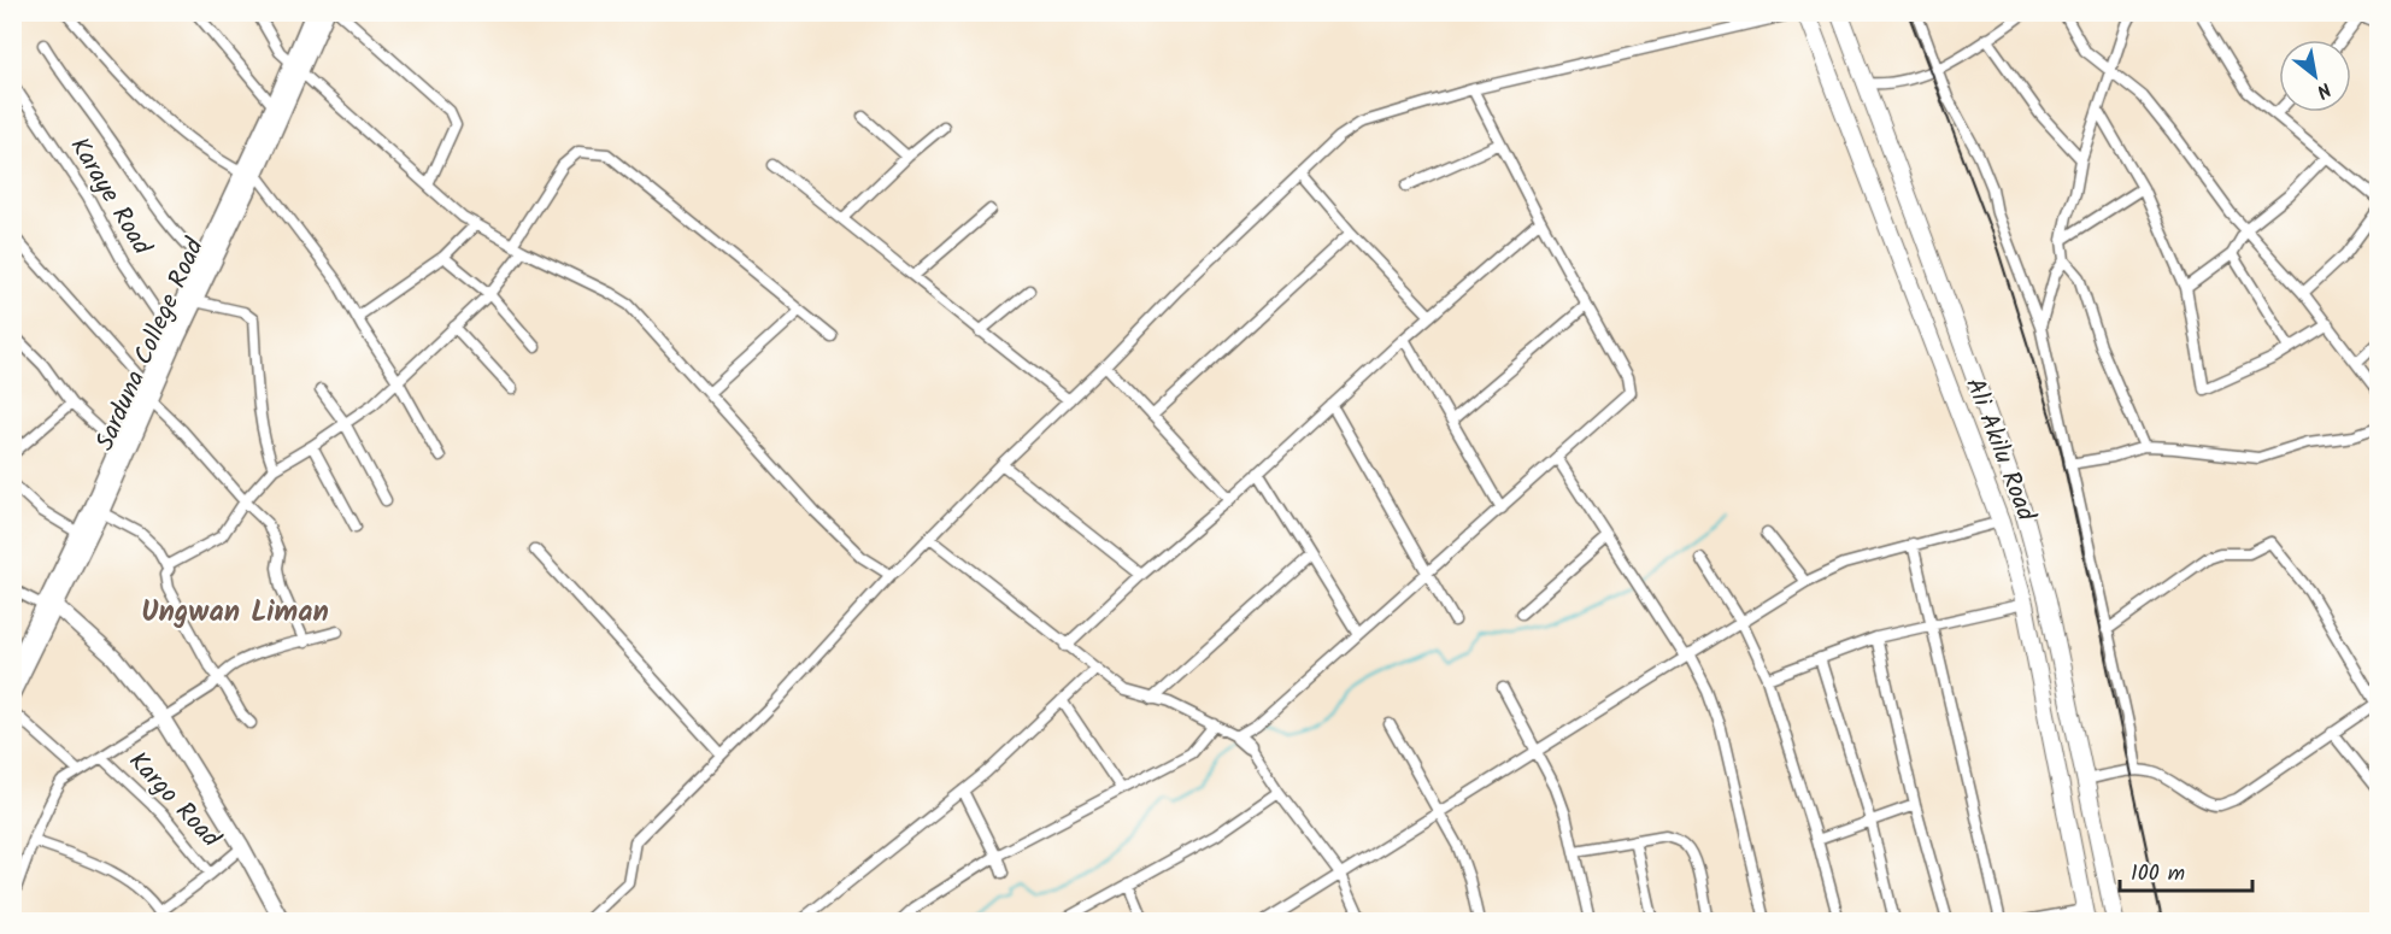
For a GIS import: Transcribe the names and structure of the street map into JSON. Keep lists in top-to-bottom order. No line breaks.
{"streets":{"main road":["Ali Akilu Road"],"street":["Karaye Road","Sarduna College Road","Kargo Road"]},"crossings":[["Karaye Road","Sarduna College Road"]],"districts":["Ungwan Liman"],"scale_bar":"100 m","north":"bottom right"}
